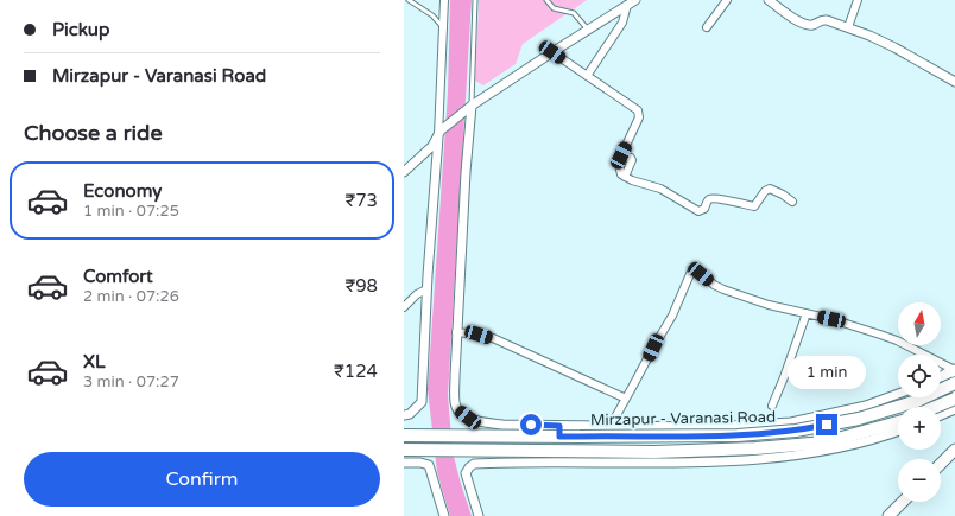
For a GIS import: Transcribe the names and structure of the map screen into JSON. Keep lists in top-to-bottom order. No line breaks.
{"streets":{"highway":["Mirzapur - Varanasi Road"]},"north":"top","page":{"banner":["Pickup","Mirzapur - Varanasi Road"],"heading":"Choose a ride","list":[{"name":"Economy","note":"1 min · 07:25","value":"₹73"},{"name":"Comfort","note":"2 min · 07:26","value":"₹98"},{"name":"XL","note":"3 min · 07:27","value":"₹124"}],"map_buttons":["+","−"],"bubble":"1 min","buttons":"Confirm"}}
